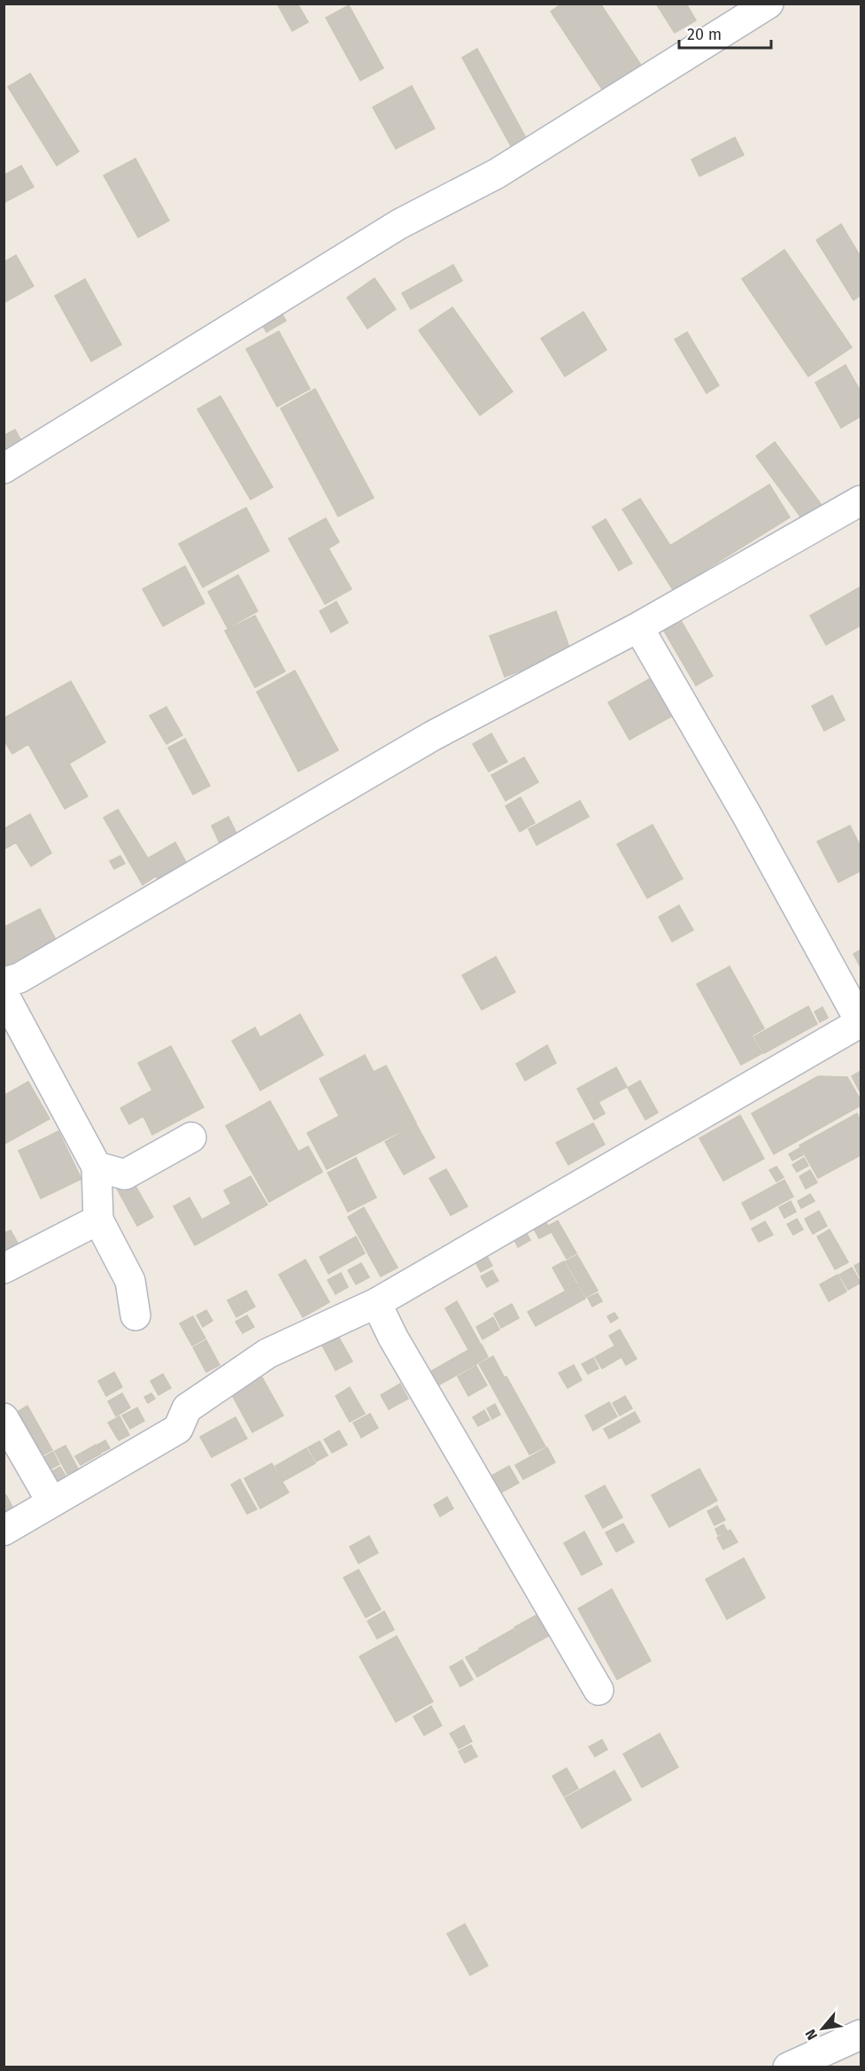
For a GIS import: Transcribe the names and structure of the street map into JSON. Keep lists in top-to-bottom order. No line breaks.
{"scale_bar":"20 m","north":"bottom left"}
